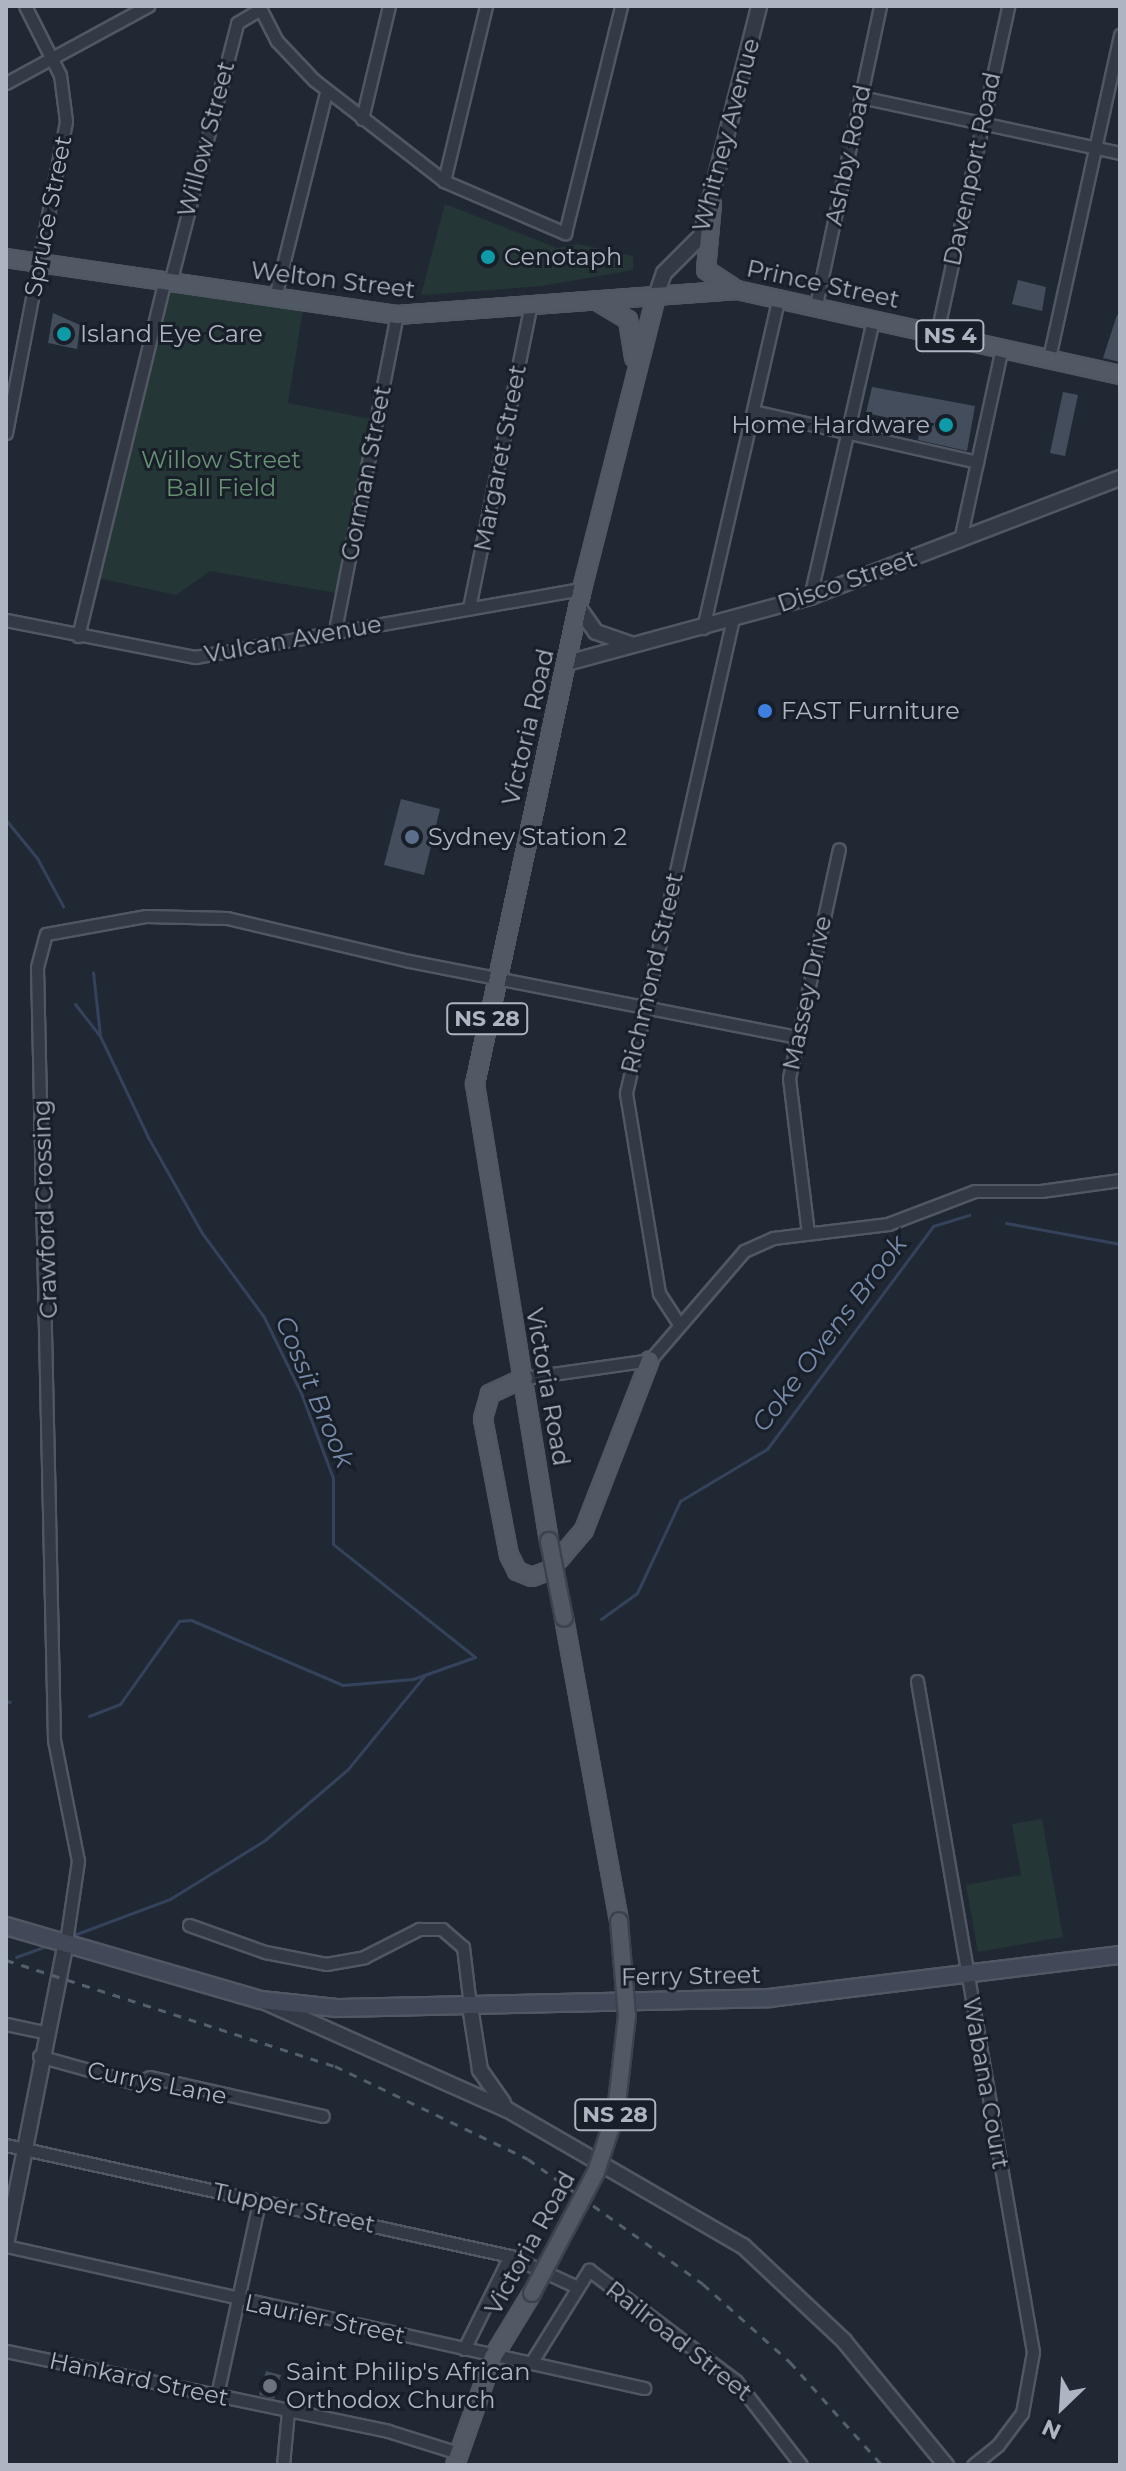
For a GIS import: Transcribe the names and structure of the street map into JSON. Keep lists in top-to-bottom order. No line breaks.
{"streets":{"main road":["Welton Street","Prince Street","NS 4","Victoria Road","NS 28","Ferry Street"],"street":["Whitney Avenue","Willow Street","Ashby Road","Davenport Road","Spruce Street","Margaret Street","Gorman Street","Disco Street","Vulcan Avenue","Richmond Street","Massey Drive","Crawford Crossing","Currys Lane","Wabana Court","Tupper Street","Laurier Street","Railroad Street","Hankard Street"]},"crossings":[["Whitney Avenue","Welton Street"],["Whitney Avenue","Prince Street"],["Whitney Avenue","Victoria Road"],["Willow Street","Welton Street"],["Willow Street","Vulcan Avenue"],["Ashby Road","Prince Street"],["Davenport Road","Prince Street"],["Spruce Street","Welton Street"],["Welton Street","Prince Street"],["Welton Street","Margaret Street"],["Welton Street","Gorman Street"],["Welton Street","Victoria Road"],["Prince Street","Victoria Road"],["Margaret Street","Vulcan Avenue"],["Gorman Street","Vulcan Avenue"],["Disco Street","Victoria Road"],["Disco Street","Richmond Street"],["Vulcan Avenue","Victoria Road"],["Victoria Road","Crawford Crossing"],["Victoria Road","Laurier Street"],["Victoria Road","Hankard Street"],["Crawford Crossing","Ferry Street"],["Ferry Street","Wabana Court"],["Tupper Street","Railroad Street"],["Laurier Street","Railroad Street"]],"water":["Coke Ovens Brook","Cossit Brook"],"parks":["Willow Street Ball Field"],"places":["Cenotaph","Island Eye Care","Home Hardware","FAST Furniture","Sydney Station 2","Saint Philip's African Orthodox Church"],"north":"bottom left"}
